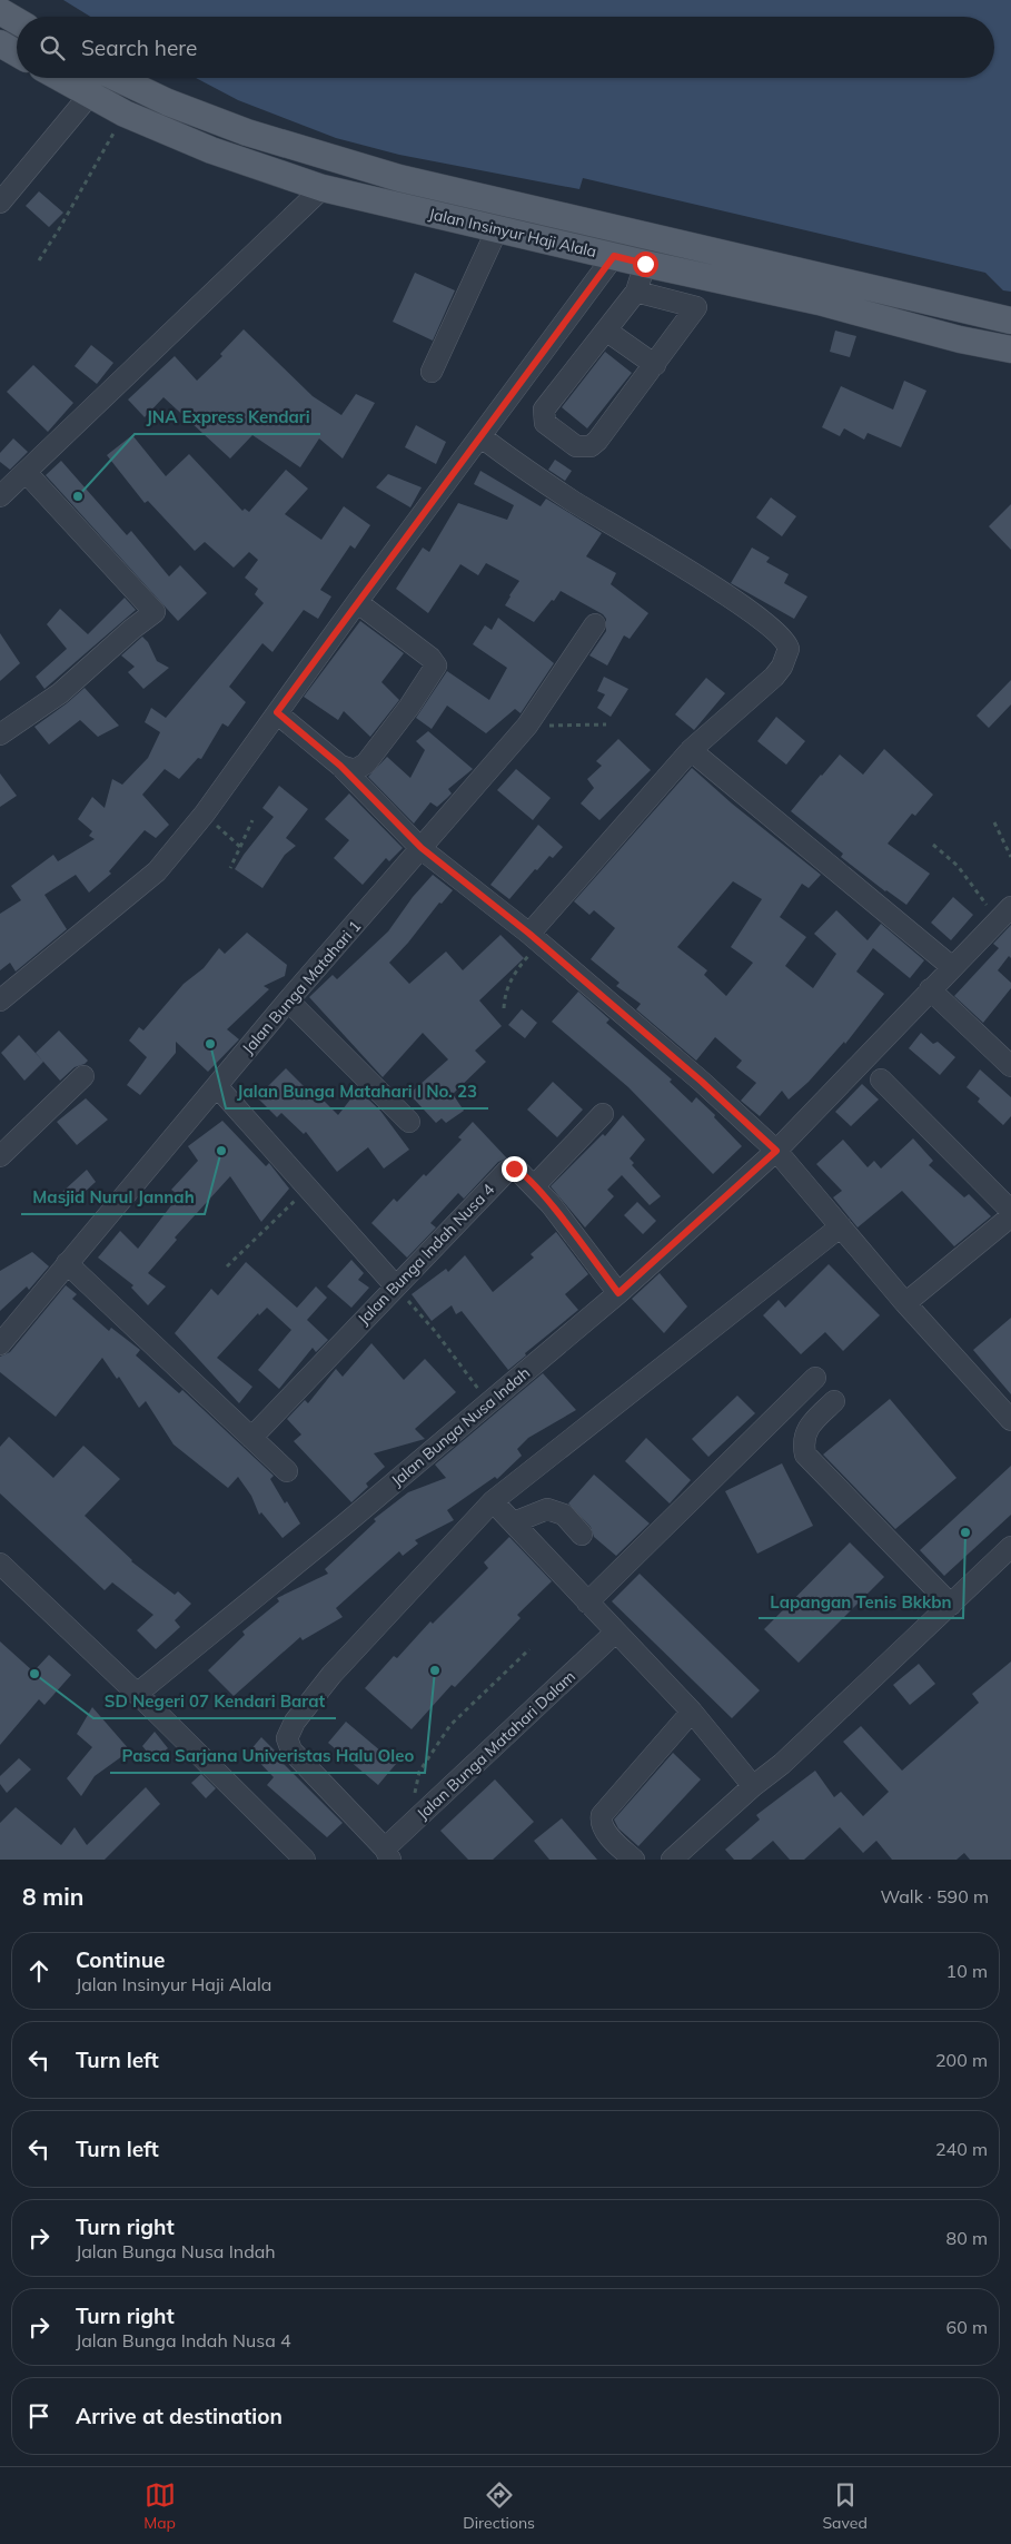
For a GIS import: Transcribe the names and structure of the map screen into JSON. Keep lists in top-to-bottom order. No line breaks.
{"streets":{"main road":["Jalan Insinyur Haji Alala"],"street":["Jalan Bunga Matahari 1","Jalan Bunga Indah Nusa 4","Jalan Bunga Nusa Indah","Jalan Bunga Matahari Dalam"]},"crossings":[["Jalan Bunga Indah Nusa 4","Jalan Bunga Nusa Indah"]],"places":["JNA Express Kendari","Jalan Bunga Matahari I No. 23","Masjid Nurul Jannah","Lapangan Tenis Bkkbn","Pasca Sarjana Univeristas Halu Oleo","SD Negeri 07 Kendari Barat"],"page":{"search":"Search here","heading":["8 min","Walk · 590 m"],"list":[["Continue","Jalan Insinyur Haji Alala","10 m"],["Turn left","200 m"],["Turn left","240 m"],["Turn right","Jalan Bunga Nusa Indah","80 m"],["Turn right","Jalan Bunga Indah Nusa 4","60 m"],"Arrive at destination"],"nav":["Map","Directions","Saved"]}}
